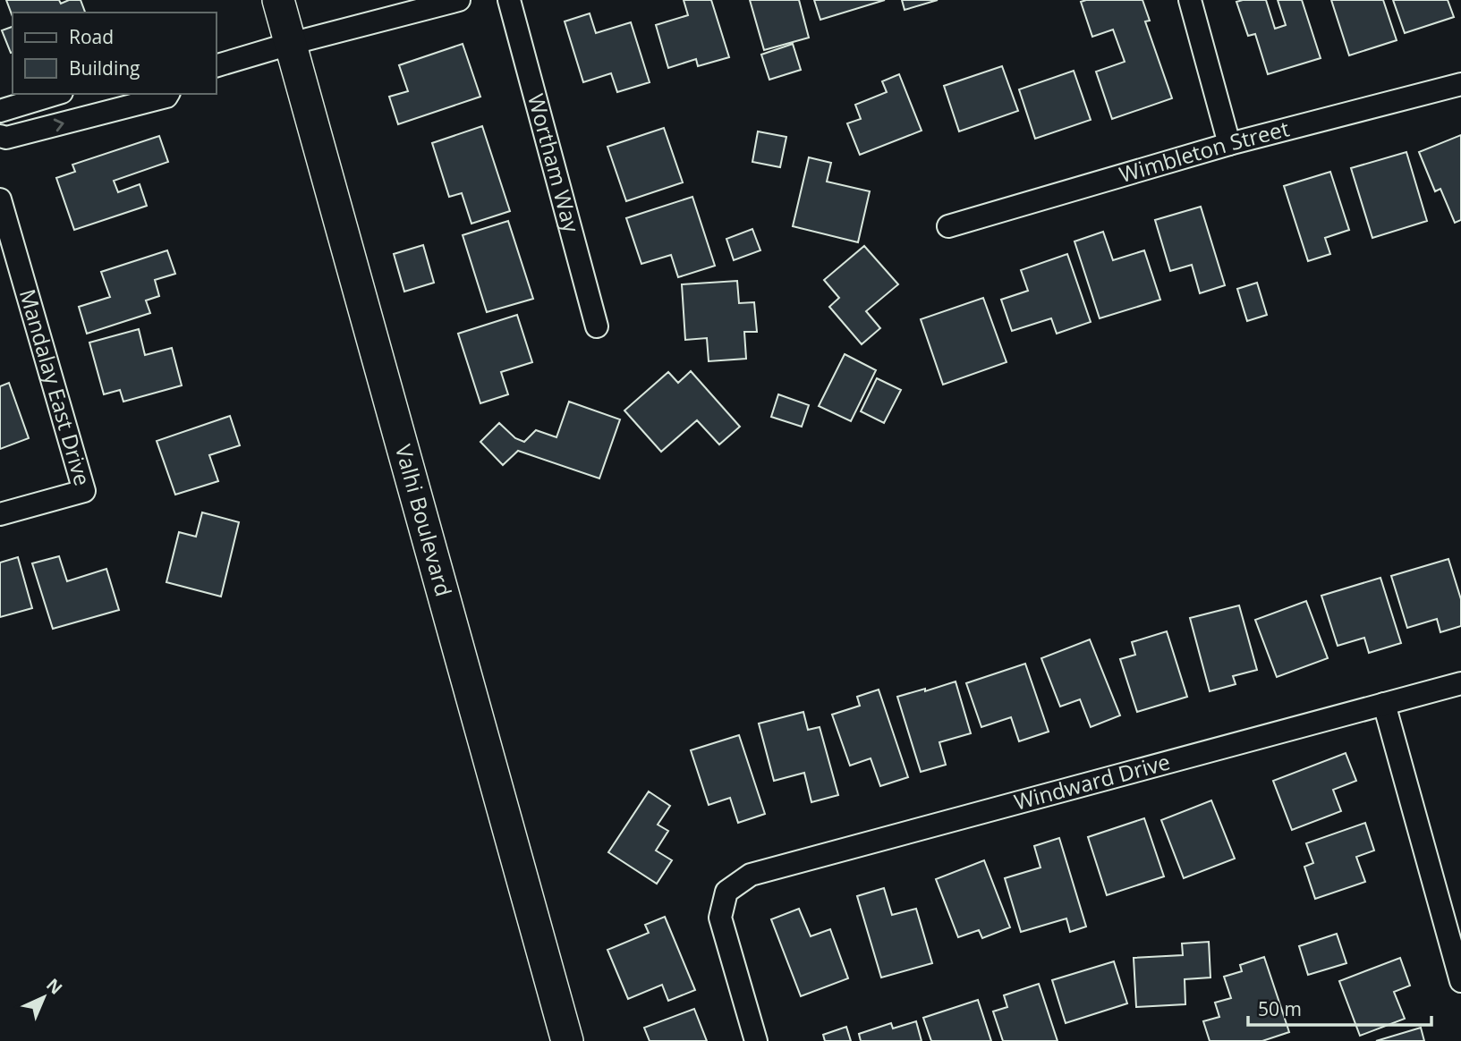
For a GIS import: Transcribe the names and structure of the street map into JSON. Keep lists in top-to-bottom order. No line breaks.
{"streets":{"street":["Wimbleton Street","Wortham Way","Mandalay East Drive","Valhi Boulevard","Windward Drive"]},"legend":["Road","Building"],"scale_bar":"50 m","north":"top right"}
